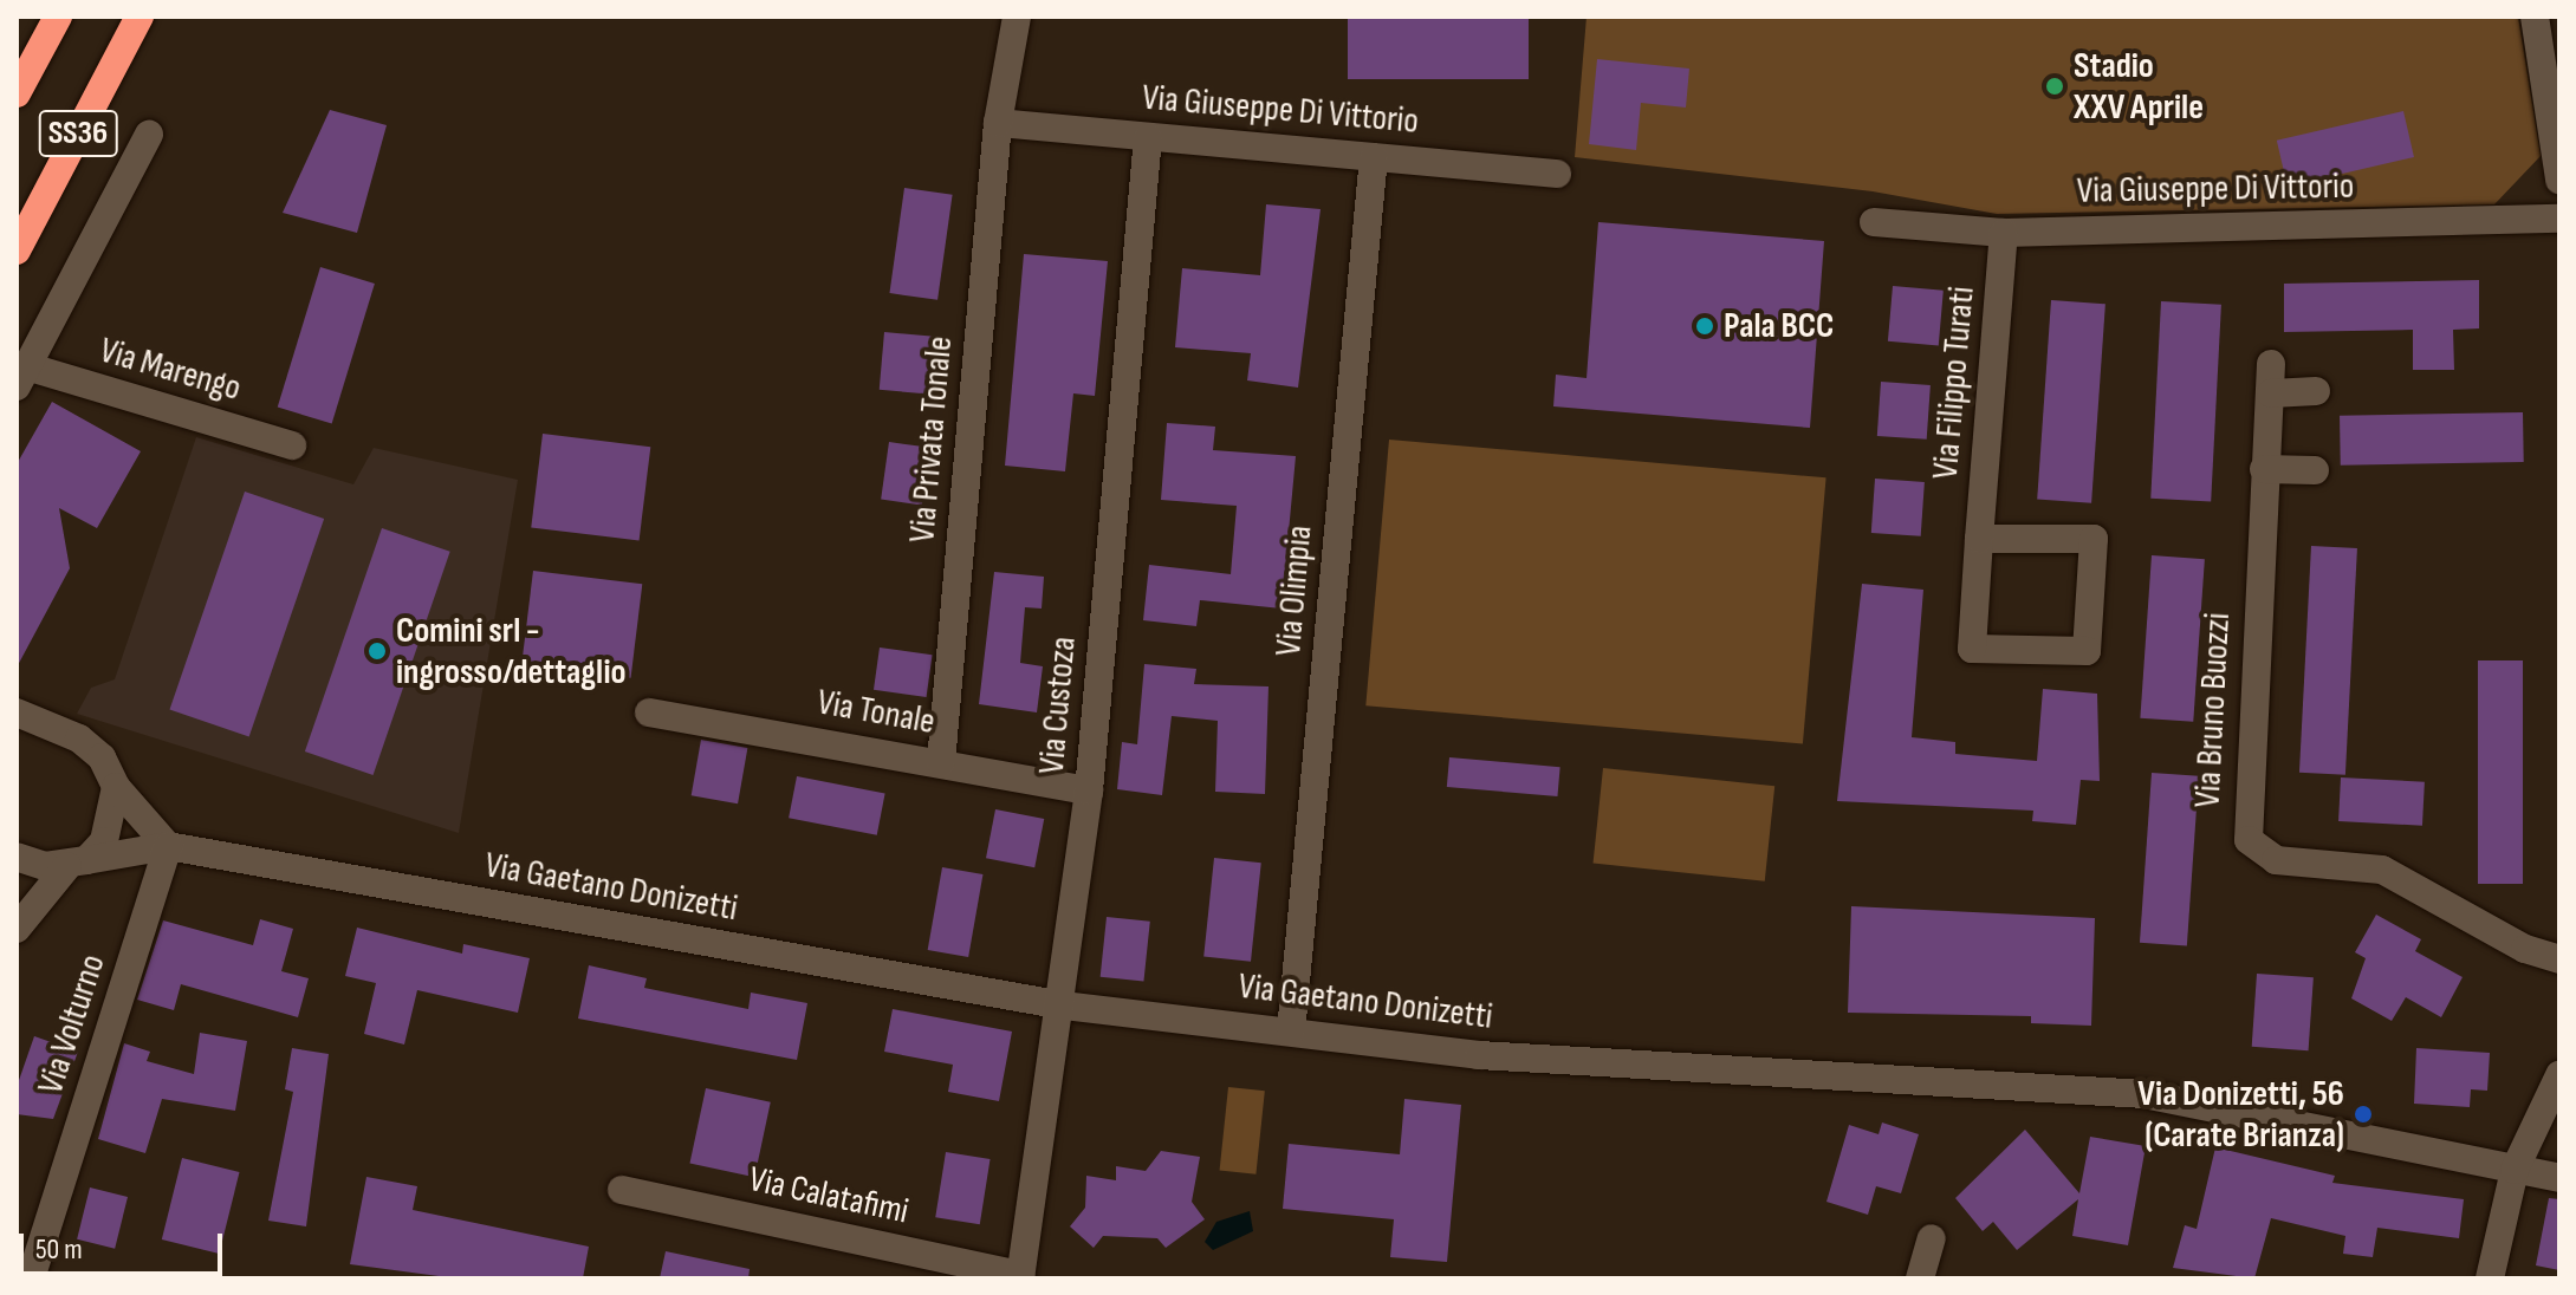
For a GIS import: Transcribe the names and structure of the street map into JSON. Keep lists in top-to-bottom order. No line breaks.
{"streets":{"highway":["SS36"],"street":["Via Giuseppe Di Vittorio","Via Marengo","Via Filippo Turati","Via Privata Tonale","Via Olimpia","Via Custoza","Via Bruno Buozzi","Via Tonale","Via Gaetano Donizetti","Via Volturno","Via Calatafimi"]},"crossings":[["Via Giuseppe Di Vittorio","Via Filippo Turati"],["Via Giuseppe Di Vittorio","Via Privata Tonale"],["Via Giuseppe Di Vittorio","Via Olimpia"],["Via Giuseppe Di Vittorio","Via Custoza"],["Via Privata Tonale","Via Tonale"],["Via Olimpia","Via Gaetano Donizetti"],["Via Custoza","Via Tonale"],["Via Custoza","Via Gaetano Donizetti"],["Via Custoza","Via Calatafimi"],["Via Gaetano Donizetti","Via Volturno"]],"places":["Stadio XXV Aprile","Pala BCC","Comini srl - ingrosso/dettaglio","Via Donizetti, 56 (Carate Brianza)"],"scale_bar":"50 m"}
